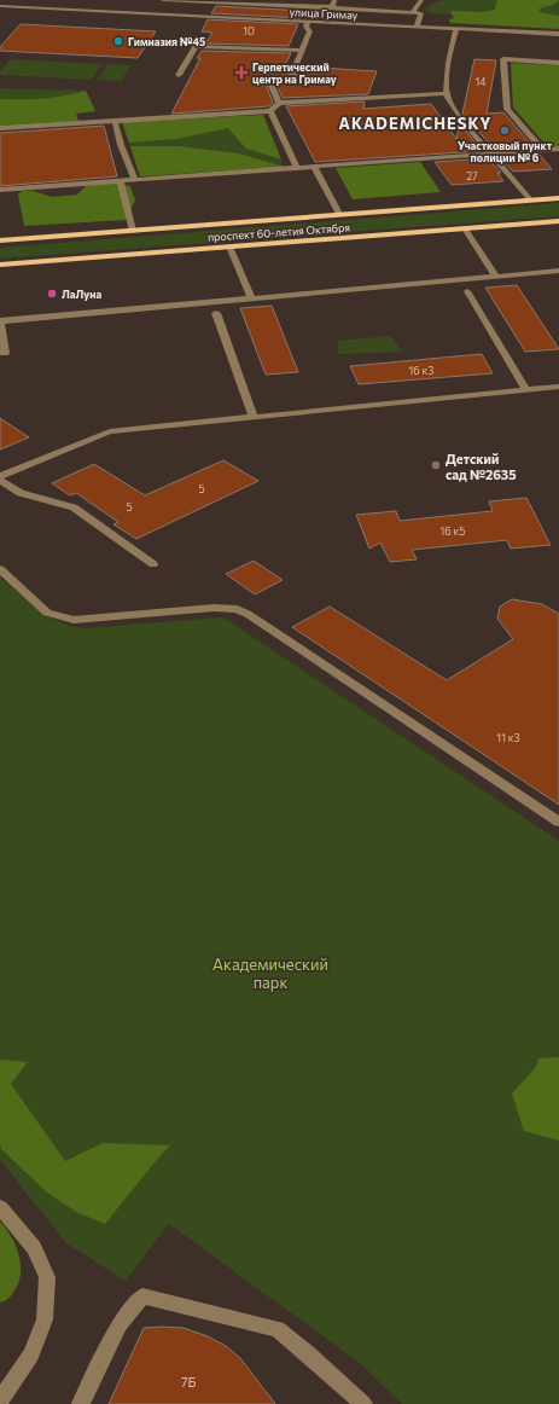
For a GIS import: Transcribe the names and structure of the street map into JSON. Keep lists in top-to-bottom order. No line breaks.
{"streets":{"main road":["проспект 60-летия Октября"],"street":["улица Гримау"]},"districts":["AKADEMICHESKY"],"parks":["Академический парк"],"places":{"other":["Гимназия №45","Участковый пункт полиции № 6","ЛаЛуна","Детский сад №2635"],"health":["Герпетический центр на Гримау"]},"house_numbers":["10","14","27","16 к3","5","5","16 к5","11 к3","7Б"]}
